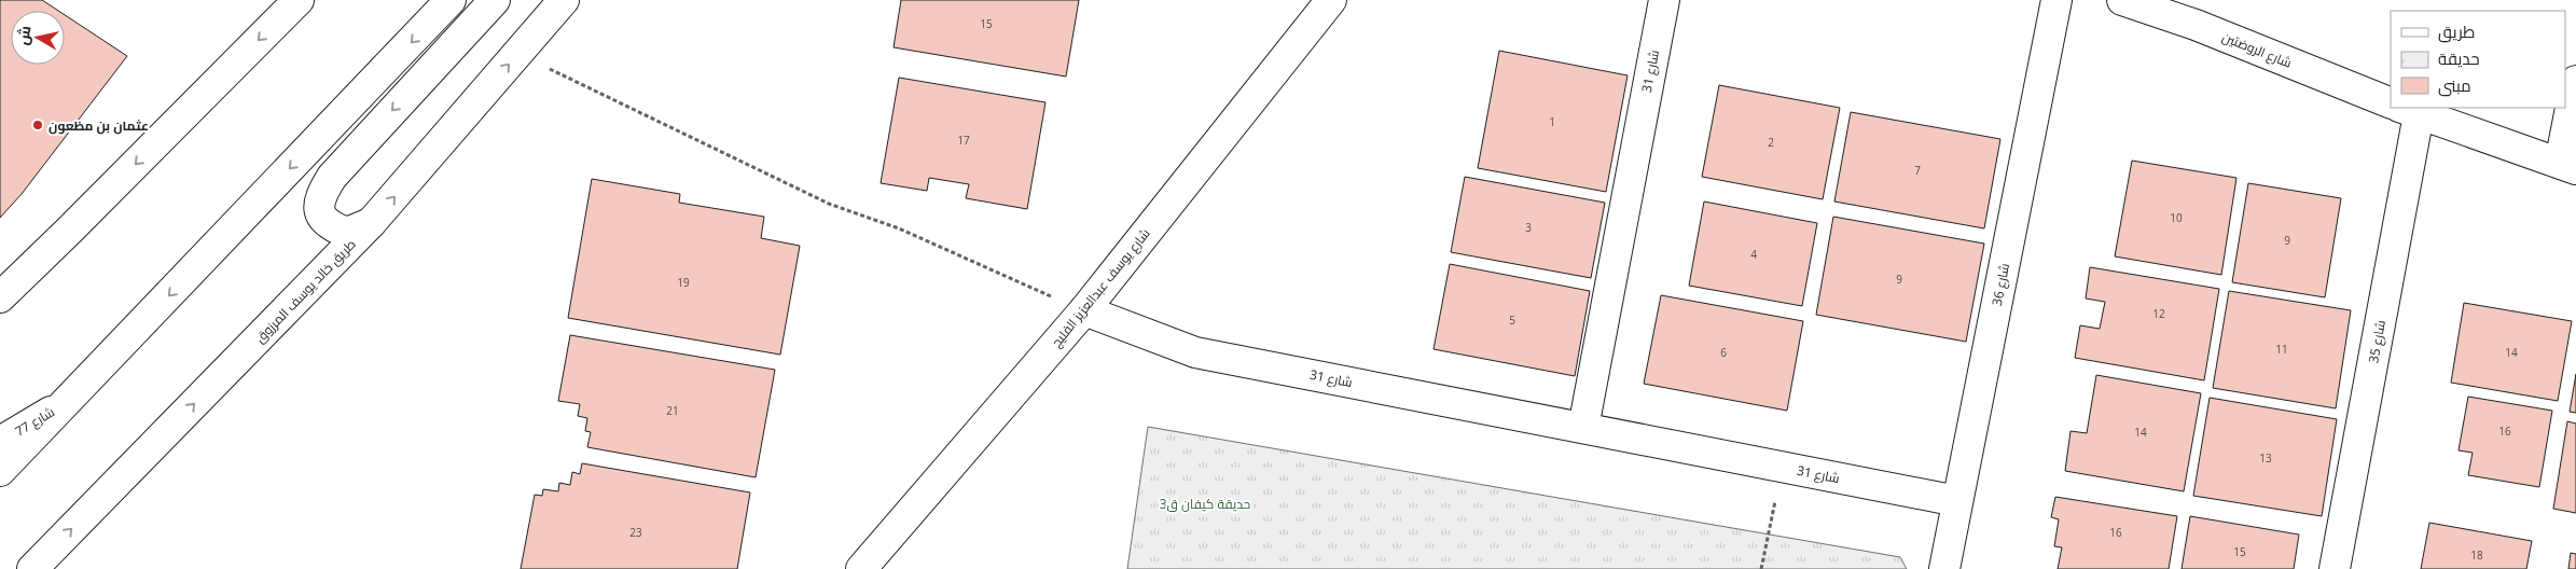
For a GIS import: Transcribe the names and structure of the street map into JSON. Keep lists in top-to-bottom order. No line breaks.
{"streets":{"main road":["شارع الروضتين","شارع 31","شارع 36","شارع يوسف عبدالعزيز الفليج","طريق خالد يوسف المرزوق","شارع 35","شارع 77"]},"crossings":[["شارع 31","شارع 36"],["شارع 31","شارع يوسف عبدالعزيز الفليج"]],"parks":["حديقة كيفان ق3"],"places":["عثمان بن مظعون"],"house_numbers":["15","1","17","2","7","10","3","9","4","9","19","12","5","11","6","14","21","16","14","13","23","16","15","18"],"legend":["طريق","حديقة","مبنى"],"north":"left"}
